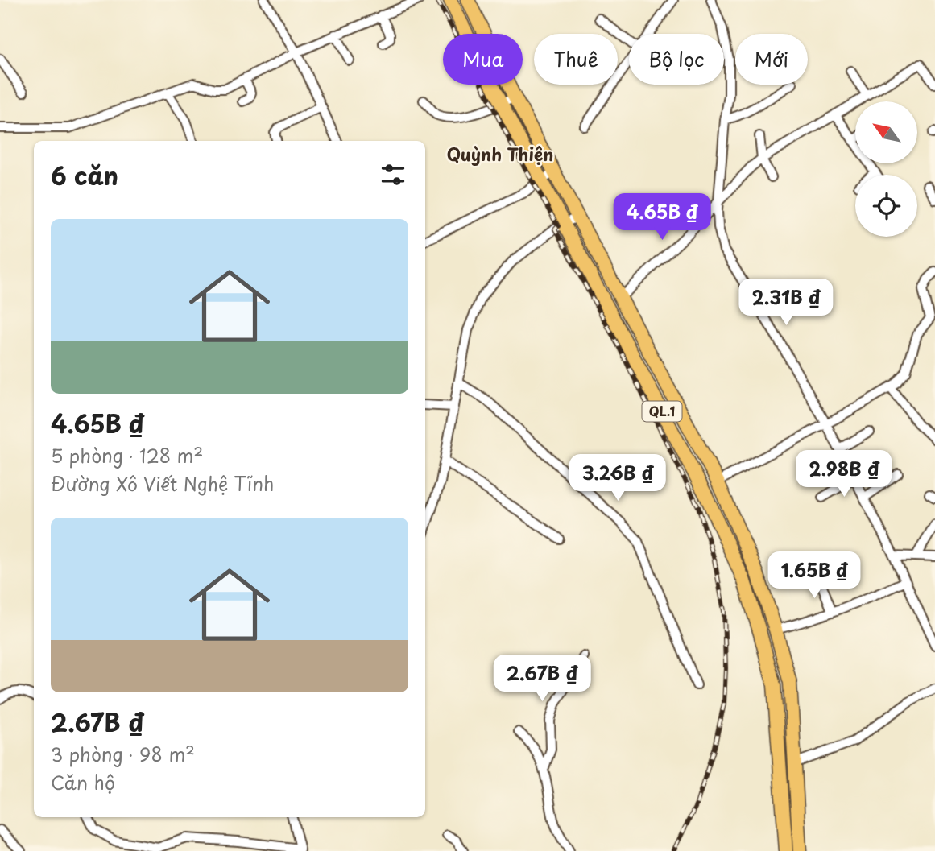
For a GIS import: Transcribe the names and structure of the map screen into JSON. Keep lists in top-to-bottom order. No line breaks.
{"streets":{"highway":["QL.1"]},"districts":["Quỳnh Thiện"],"north":"top left","page":{"chip":["Mua","Thuê","Bộ lọc","Mới"],"heading":"6 căn","price":["4.65B ₫","2.31B ₫","2.98B ₫","3.26B ₫","1.65B ₫","2.67B ₫"],"list":[{"name":"4.65B ₫","note":"5 phòng · 128 m² · Đường Xô Viết Nghệ Tĩnh"},{"name":"2.67B ₫","note":"3 phòng · 98 m² · Căn hộ"}]}}
